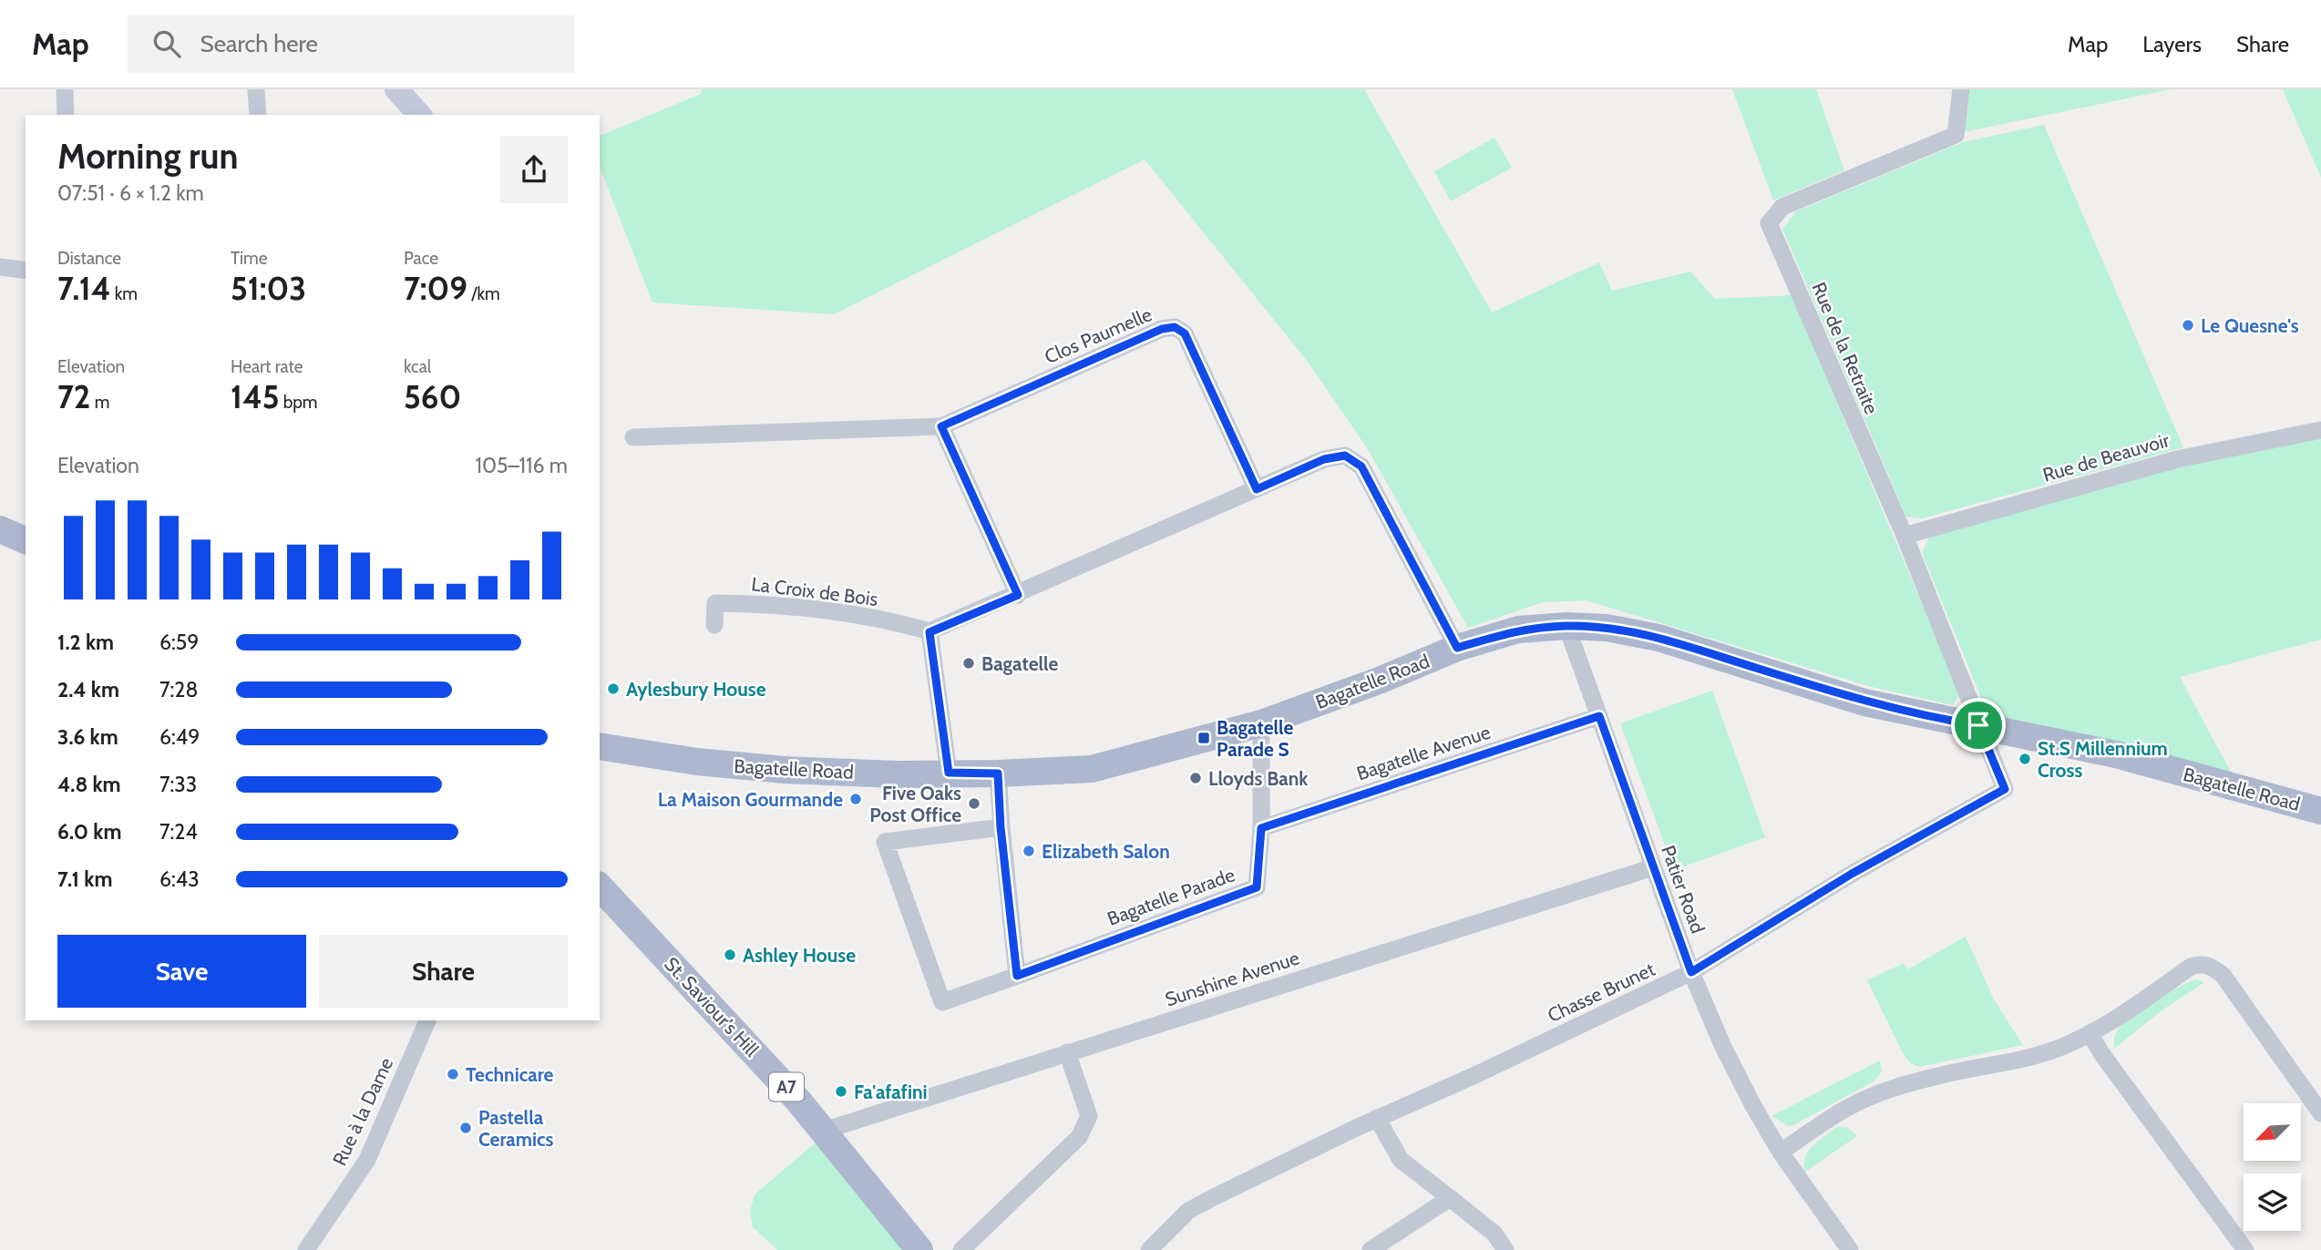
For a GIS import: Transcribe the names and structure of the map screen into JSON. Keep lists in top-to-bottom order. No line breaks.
{"streets":{"main road":["Bagatelle Road","St. Saviour's Hill","A7"],"street":["Clos Paumelle","Rue de la Retraite","Rue de Beauvoir","La Croix de Bois","Bagatelle Avenue","Patier Road","Bagatelle Parade","Sunshine Avenue","Chasse Brunet","Rue à la Dame"]},"crossings":[["Rue de la Retraite","Rue de Beauvoir"],["Rue de la Retraite","Bagatelle Road"],["Rue de la Retraite","Chasse Brunet"],["Bagatelle Road","Patier Road"],["Bagatelle Road","Bagatelle Parade"],["Bagatelle Road","Chasse Brunet"],["Bagatelle Avenue","Patier Road"],["Bagatelle Avenue","Bagatelle Parade"],["Patier Road","Sunshine Avenue"],["Patier Road","Chasse Brunet"],["Sunshine Avenue","St. Saviour's Hill"]],"places":{"other":["Le Quesne's","Bagatelle","Aylesbury House","St.S Millennium Cross","Lloyds Bank","La Maison Gourmande","Five Oaks Post Office","Elizabeth Salon","Ashley House","Technicare","Fa'afafini","Pastella Ceramics"],"transit":["Bagatelle Parade S"]},"north":"bottom left","page":{"header":"Map","search":"Search here","nav":["Map","Layers","Share"],"heading":["Morning run","07:51 · 6 × 1.2 km"],"stats":[["Distance","7.14 km"],["Time","51:03"],["Pace","7:09 /km"],["Elevation","72 m"],["Heart rate","145 bpm"],["kcal","560"]],"chart":["Elevation","105–116 m"],"list":[{"name":"1.2 km","note":"6:59"},{"name":"2.4 km","note":"7:28"},{"name":"3.6 km","note":"6:49"},{"name":"4.8 km","note":"7:33"},{"name":"6.0 km","note":"7:24"},{"name":"7.1 km","note":"6:43"}],"buttons":["Save","Share"]}}
